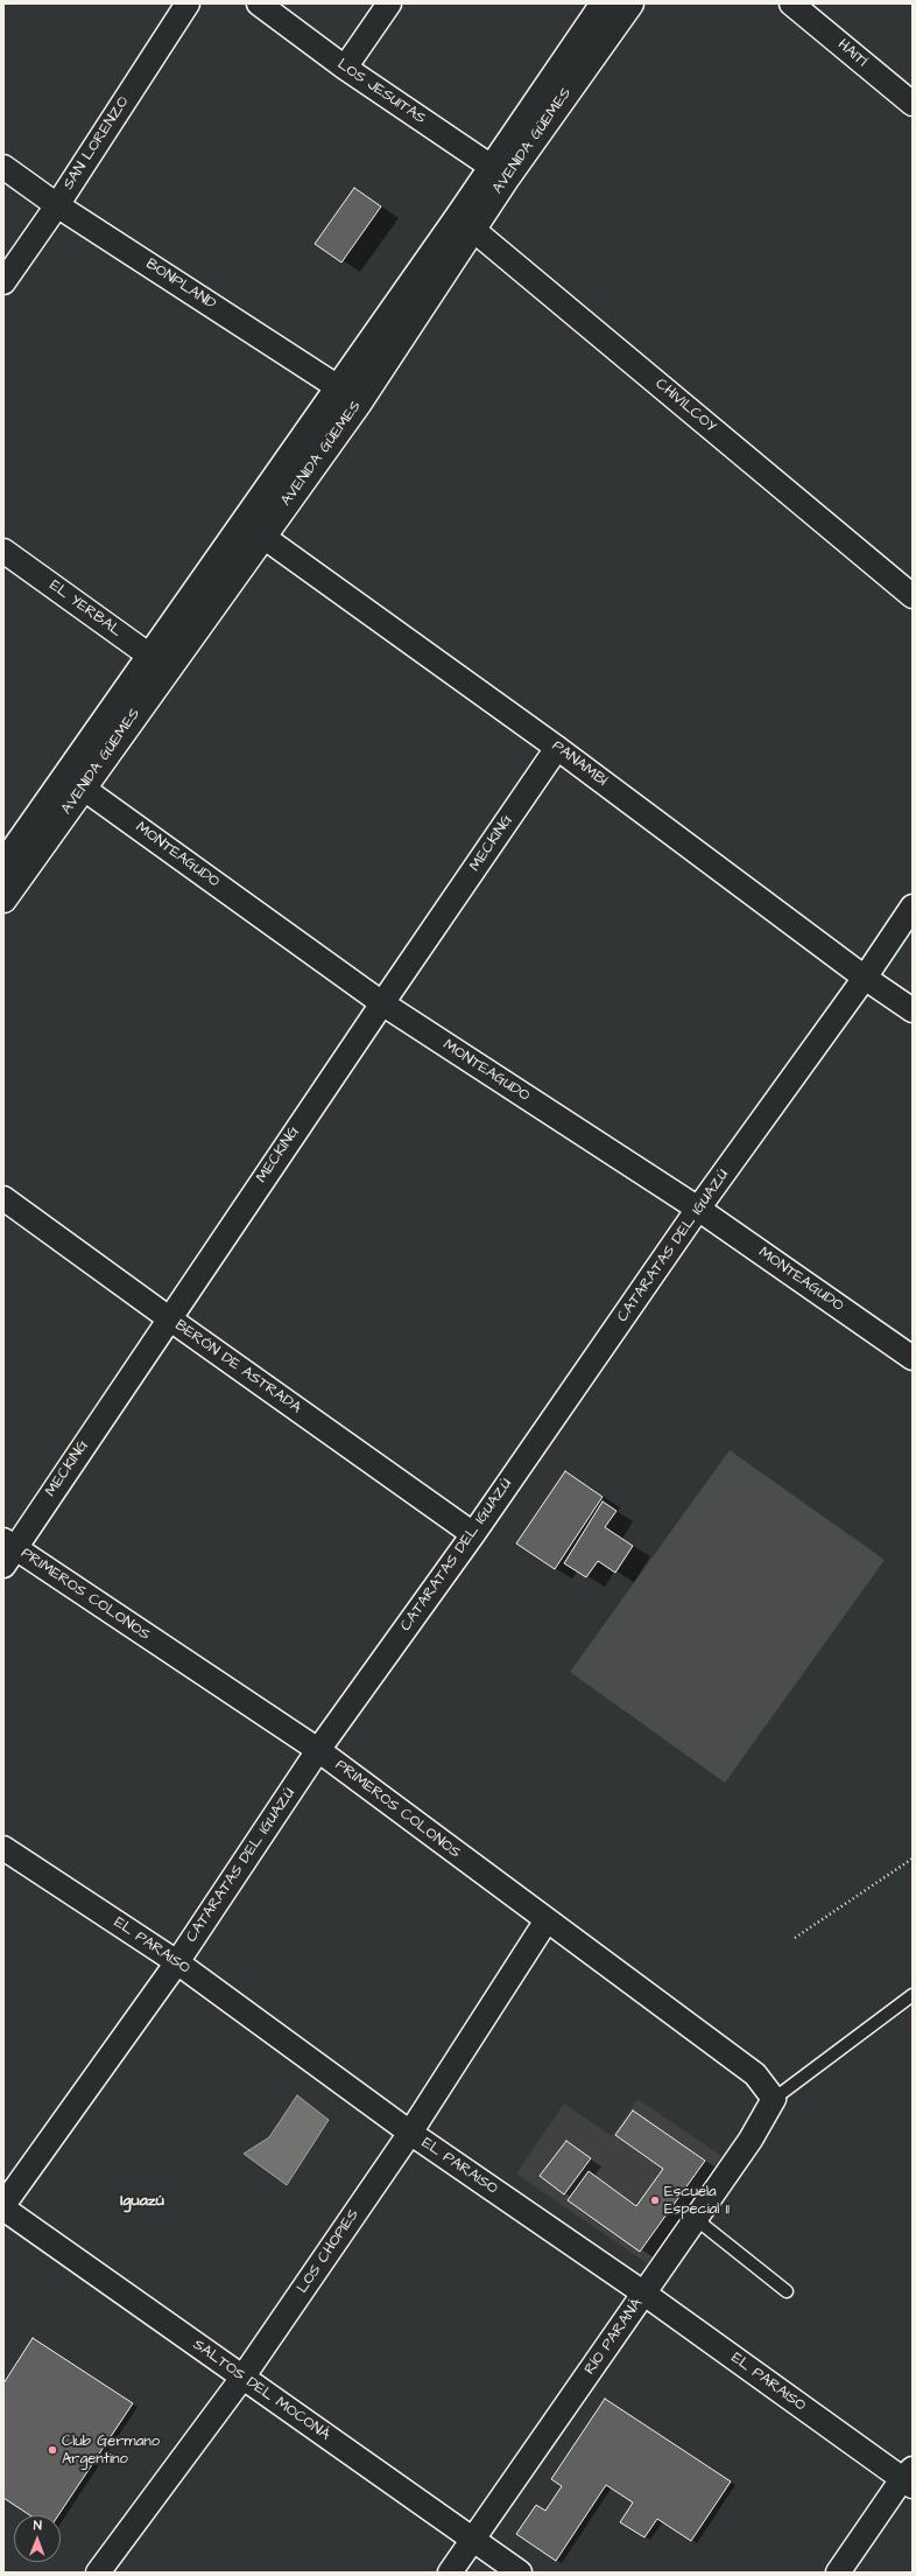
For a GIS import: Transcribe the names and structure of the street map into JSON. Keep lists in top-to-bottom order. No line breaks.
{"streets":{"main road":["AVENIDA GÜEMES"],"street":["HAITÍ","LOS JESUITAS","SAN LORENZO","BONPLAND","CHIVILCOY","EL YERBAL","PANAMBÍ","MECKING","MONTEAGUDO","CATARATAS DEL IGUAZÚ","BERÓN DE ASTRADA","PRIMEROS COLONOS","EL PARAISO","LOS CHOPIES","RÍO PARANÁ","SALTOS DEL MOCONÁ"]},"crossings":[["LOS JESUITAS","AVENIDA GÜEMES"],["AVENIDA GÜEMES","BONPLAND"],["AVENIDA GÜEMES","CHIVILCOY"],["AVENIDA GÜEMES","EL YERBAL"],["AVENIDA GÜEMES","PANAMBÍ"],["AVENIDA GÜEMES","MONTEAGUDO"],["SAN LORENZO","BONPLAND"],["PANAMBÍ","MECKING"],["PANAMBÍ","CATARATAS DEL IGUAZÚ"],["MECKING","MONTEAGUDO"],["MECKING","BERÓN DE ASTRADA"],["MECKING","PRIMEROS COLONOS"],["MONTEAGUDO","CATARATAS DEL IGUAZÚ"],["CATARATAS DEL IGUAZÚ","BERÓN DE ASTRADA"],["CATARATAS DEL IGUAZÚ","PRIMEROS COLONOS"],["CATARATAS DEL IGUAZÚ","EL PARAISO"],["PRIMEROS COLONOS","LOS CHOPIES"],["PRIMEROS COLONOS","RÍO PARANÁ"],["EL PARAISO","LOS CHOPIES"],["EL PARAISO","RÍO PARANÁ"],["LOS CHOPIES","SALTOS DEL MOCONÁ"],["RÍO PARANÁ","SALTOS DEL MOCONÁ"]],"districts":["Iguazú"],"places":["Escuela Especial 11","Club Germano Argentino"],"north":"top"}
